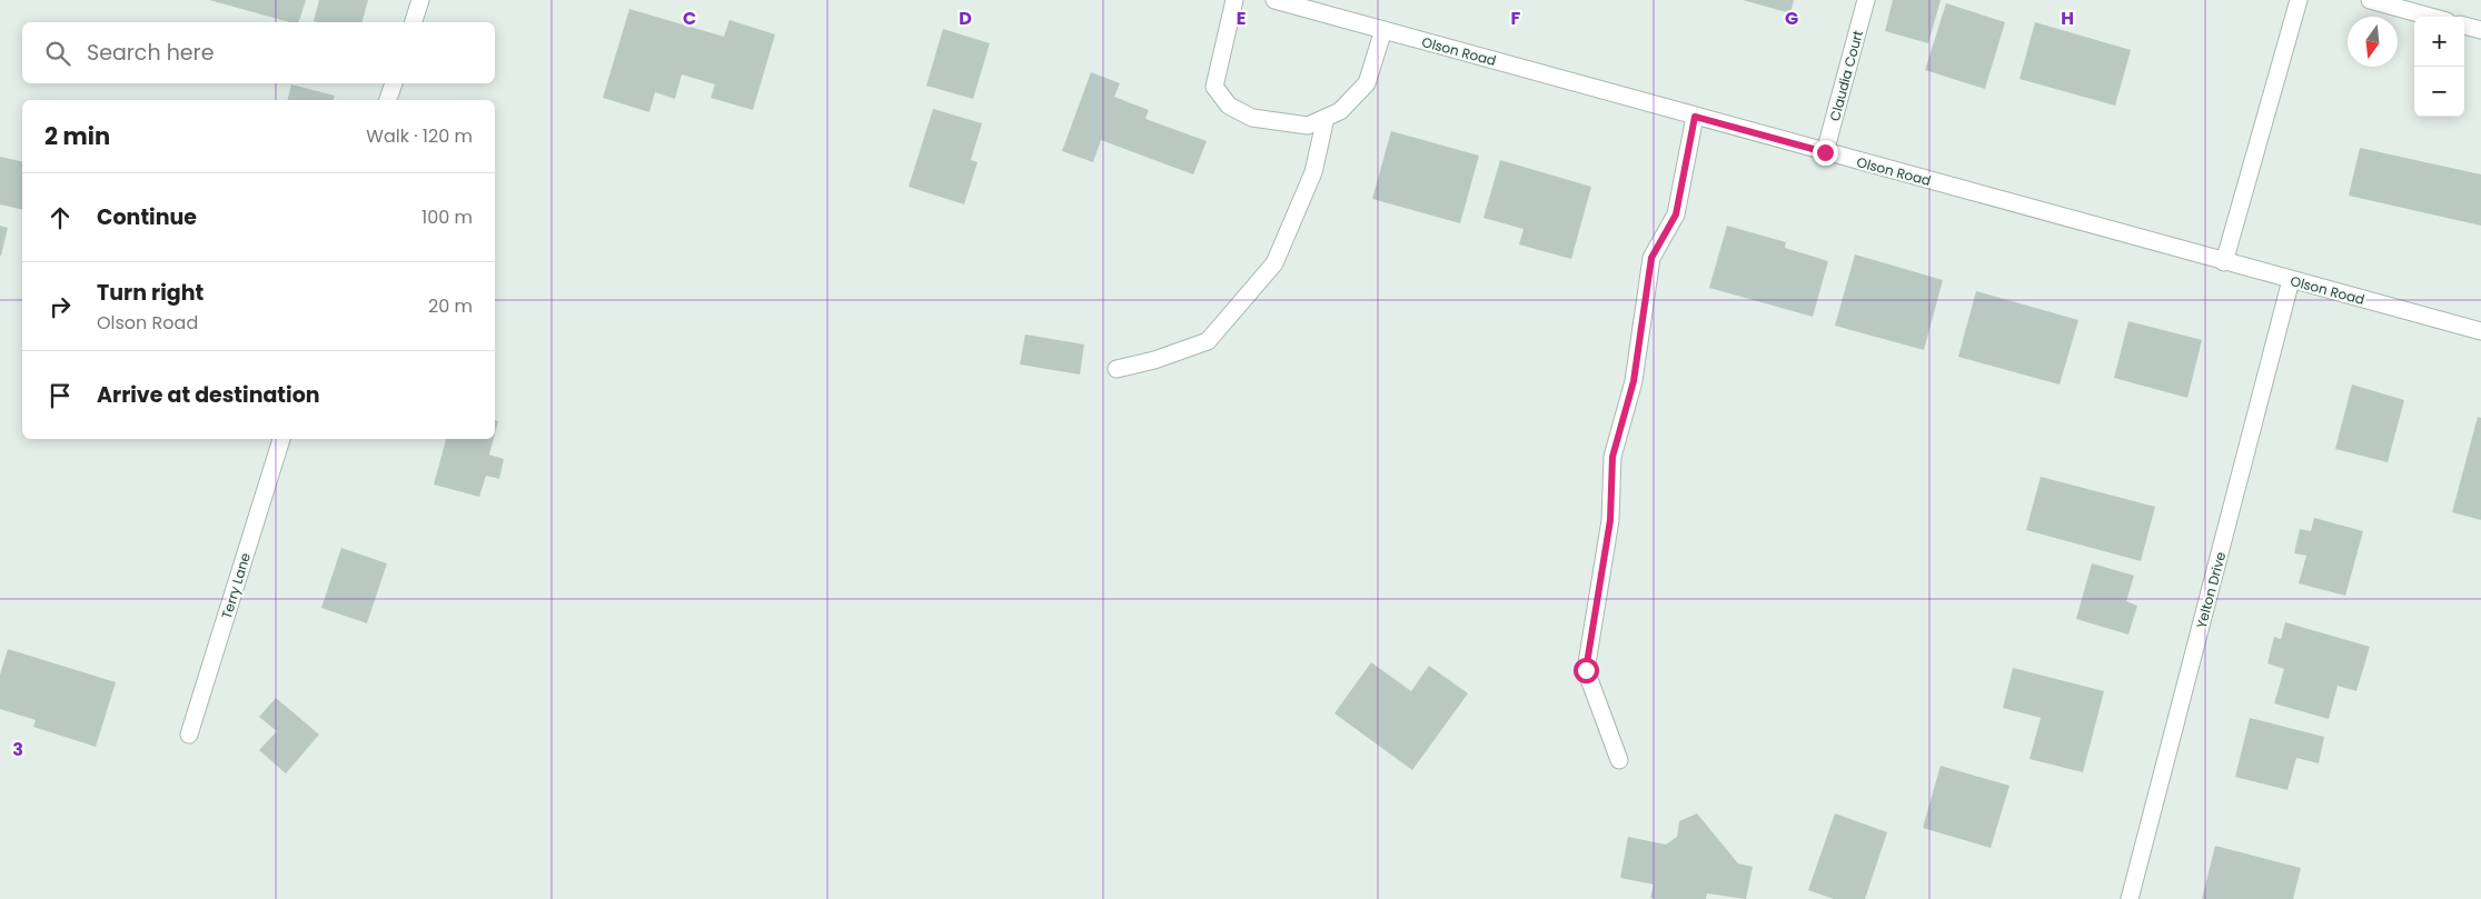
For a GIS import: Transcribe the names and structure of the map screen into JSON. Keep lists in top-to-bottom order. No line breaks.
{"streets":{"street":["Olson Road","Claudia Court","Terry Lane","Yelton Drive"]},"crossings":[["Olson Road","Claudia Court"],["Olson Road","Yelton Drive"]],"north":"bottom","page":{"map_buttons":["+","−"],"search":"Search here","heading":["2 min","Walk · 120 m"],"list":[["Continue","100 m"],["Turn right","Olson Road","20 m"],"Arrive at destination"]},"grid":{"columns":["C","D","E","F","G","H"],"rows":["3"]}}
